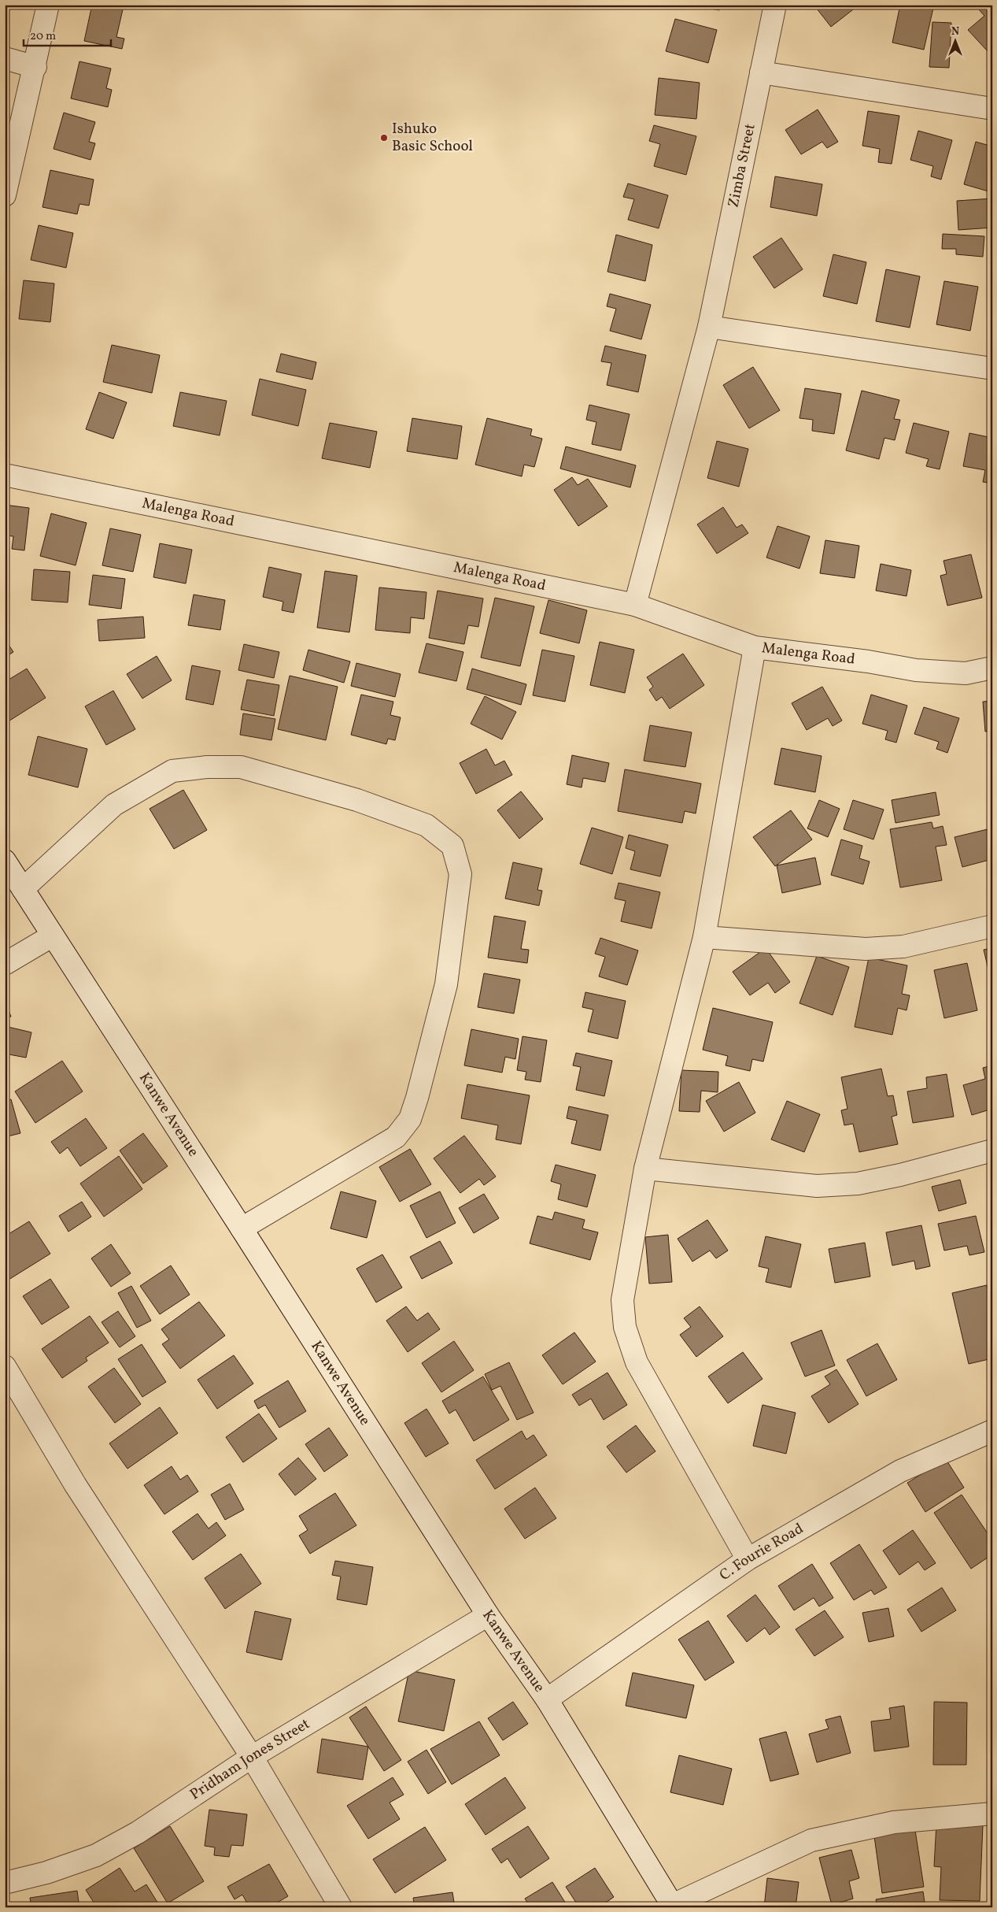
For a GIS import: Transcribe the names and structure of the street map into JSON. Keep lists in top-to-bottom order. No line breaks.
{"streets":{"street":["Zimba Street","Malenga Road","Kanwe Avenue","C. Fourie Road","Pridham Jones Street"]},"crossings":[["Zimba Street","Malenga Road"],["Kanwe Avenue","C. Fourie Road"],["Kanwe Avenue","Pridham Jones Street"]],"places":["Ishuko Basic School"],"scale_bar":"20 m","north":"top"}
